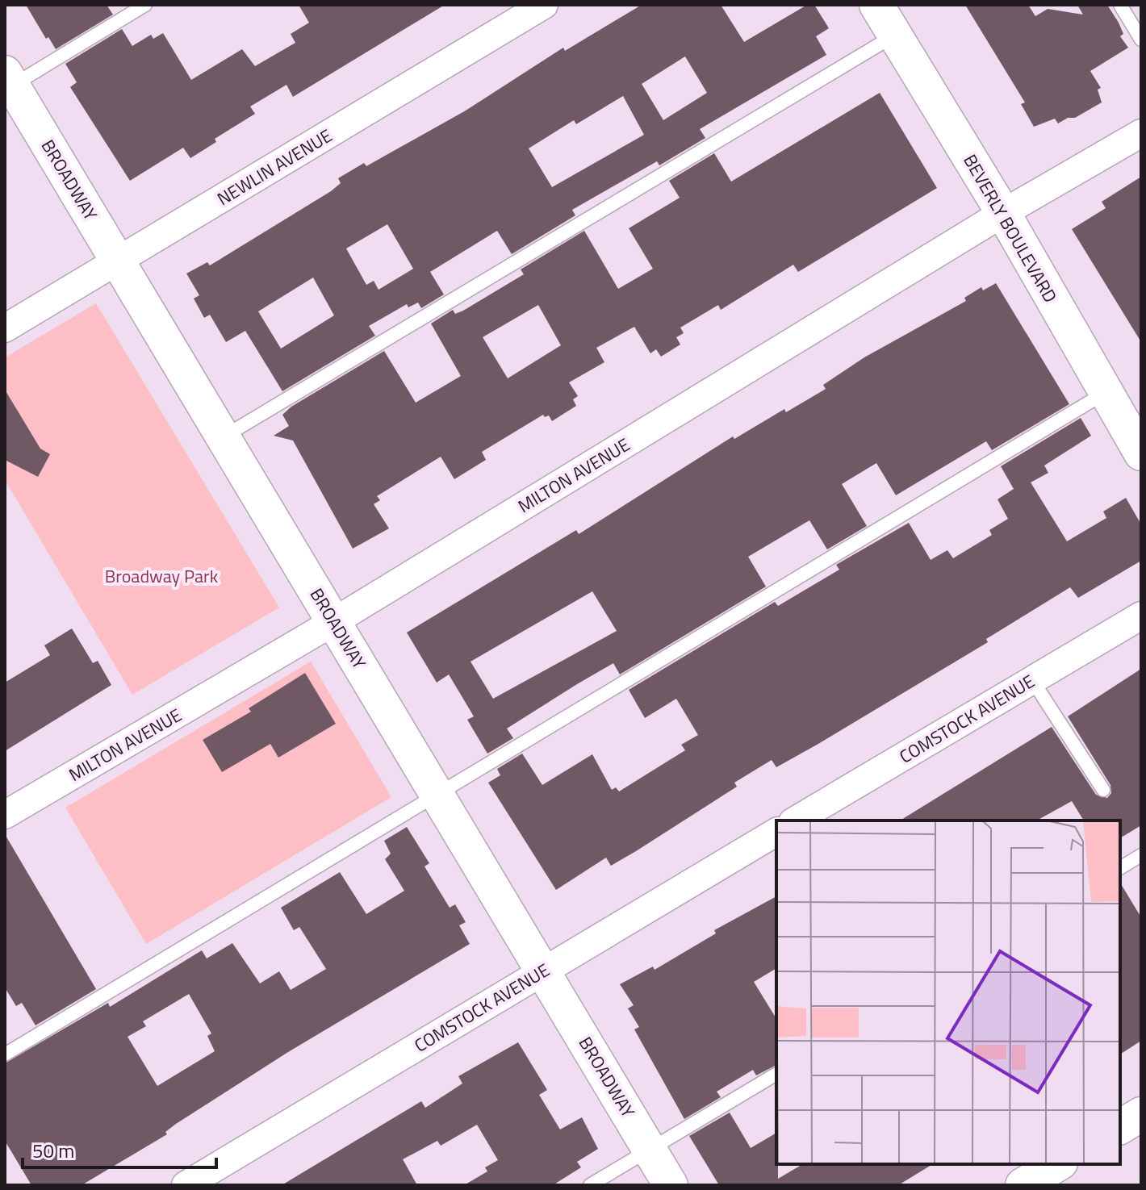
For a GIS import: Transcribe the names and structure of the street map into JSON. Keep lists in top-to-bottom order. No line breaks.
{"streets":{"street":["NEWLIN AVENUE","BROADWAY","BEVERLY BOULEVARD","MILTON AVENUE","COMSTOCK AVENUE"]},"crossings":[["NEWLIN AVENUE","BROADWAY"],["BROADWAY","MILTON AVENUE"],["BROADWAY","COMSTOCK AVENUE"],["BEVERLY BOULEVARD","MILTON AVENUE"]],"parks":["Broadway Park"],"scale_bar":"50 m"}
